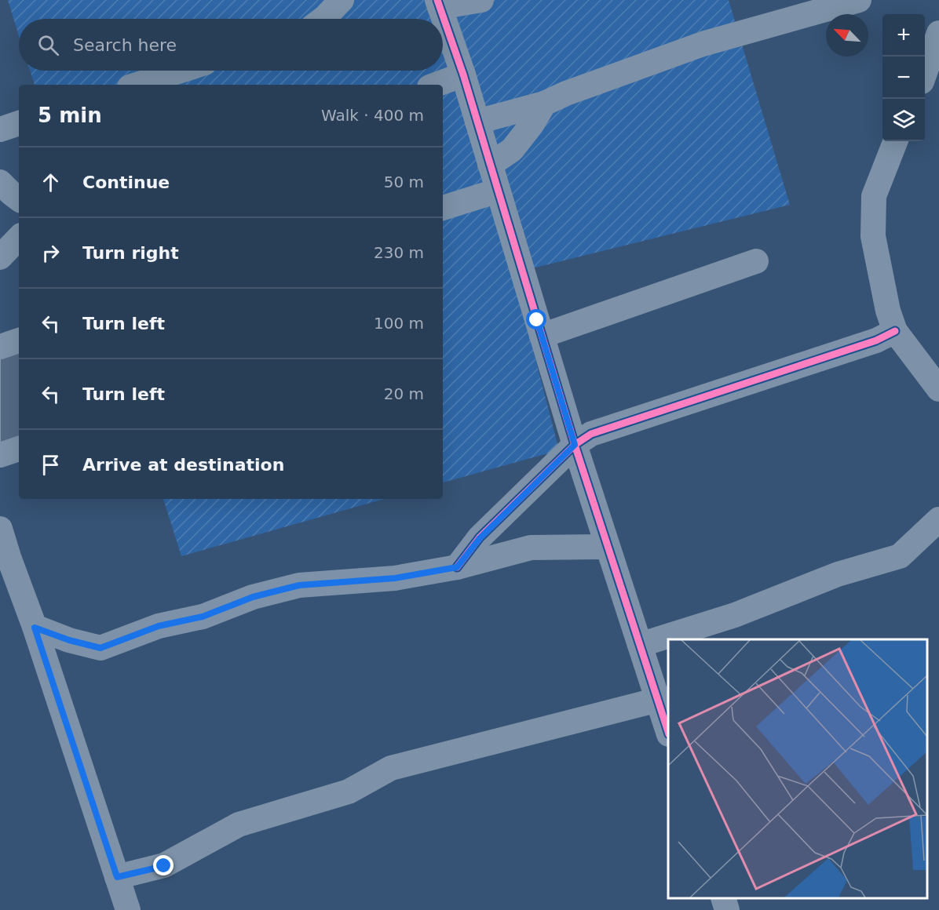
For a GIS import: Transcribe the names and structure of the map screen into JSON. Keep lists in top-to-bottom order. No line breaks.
{"north":"top left","page":{"map_buttons":["+","−"],"search":"Search here","heading":["5 min","Walk · 400 m"],"list":[["Continue","50 m"],["Turn right","230 m"],["Turn left","100 m"],["Turn left","20 m"],"Arrive at destination"]}}
